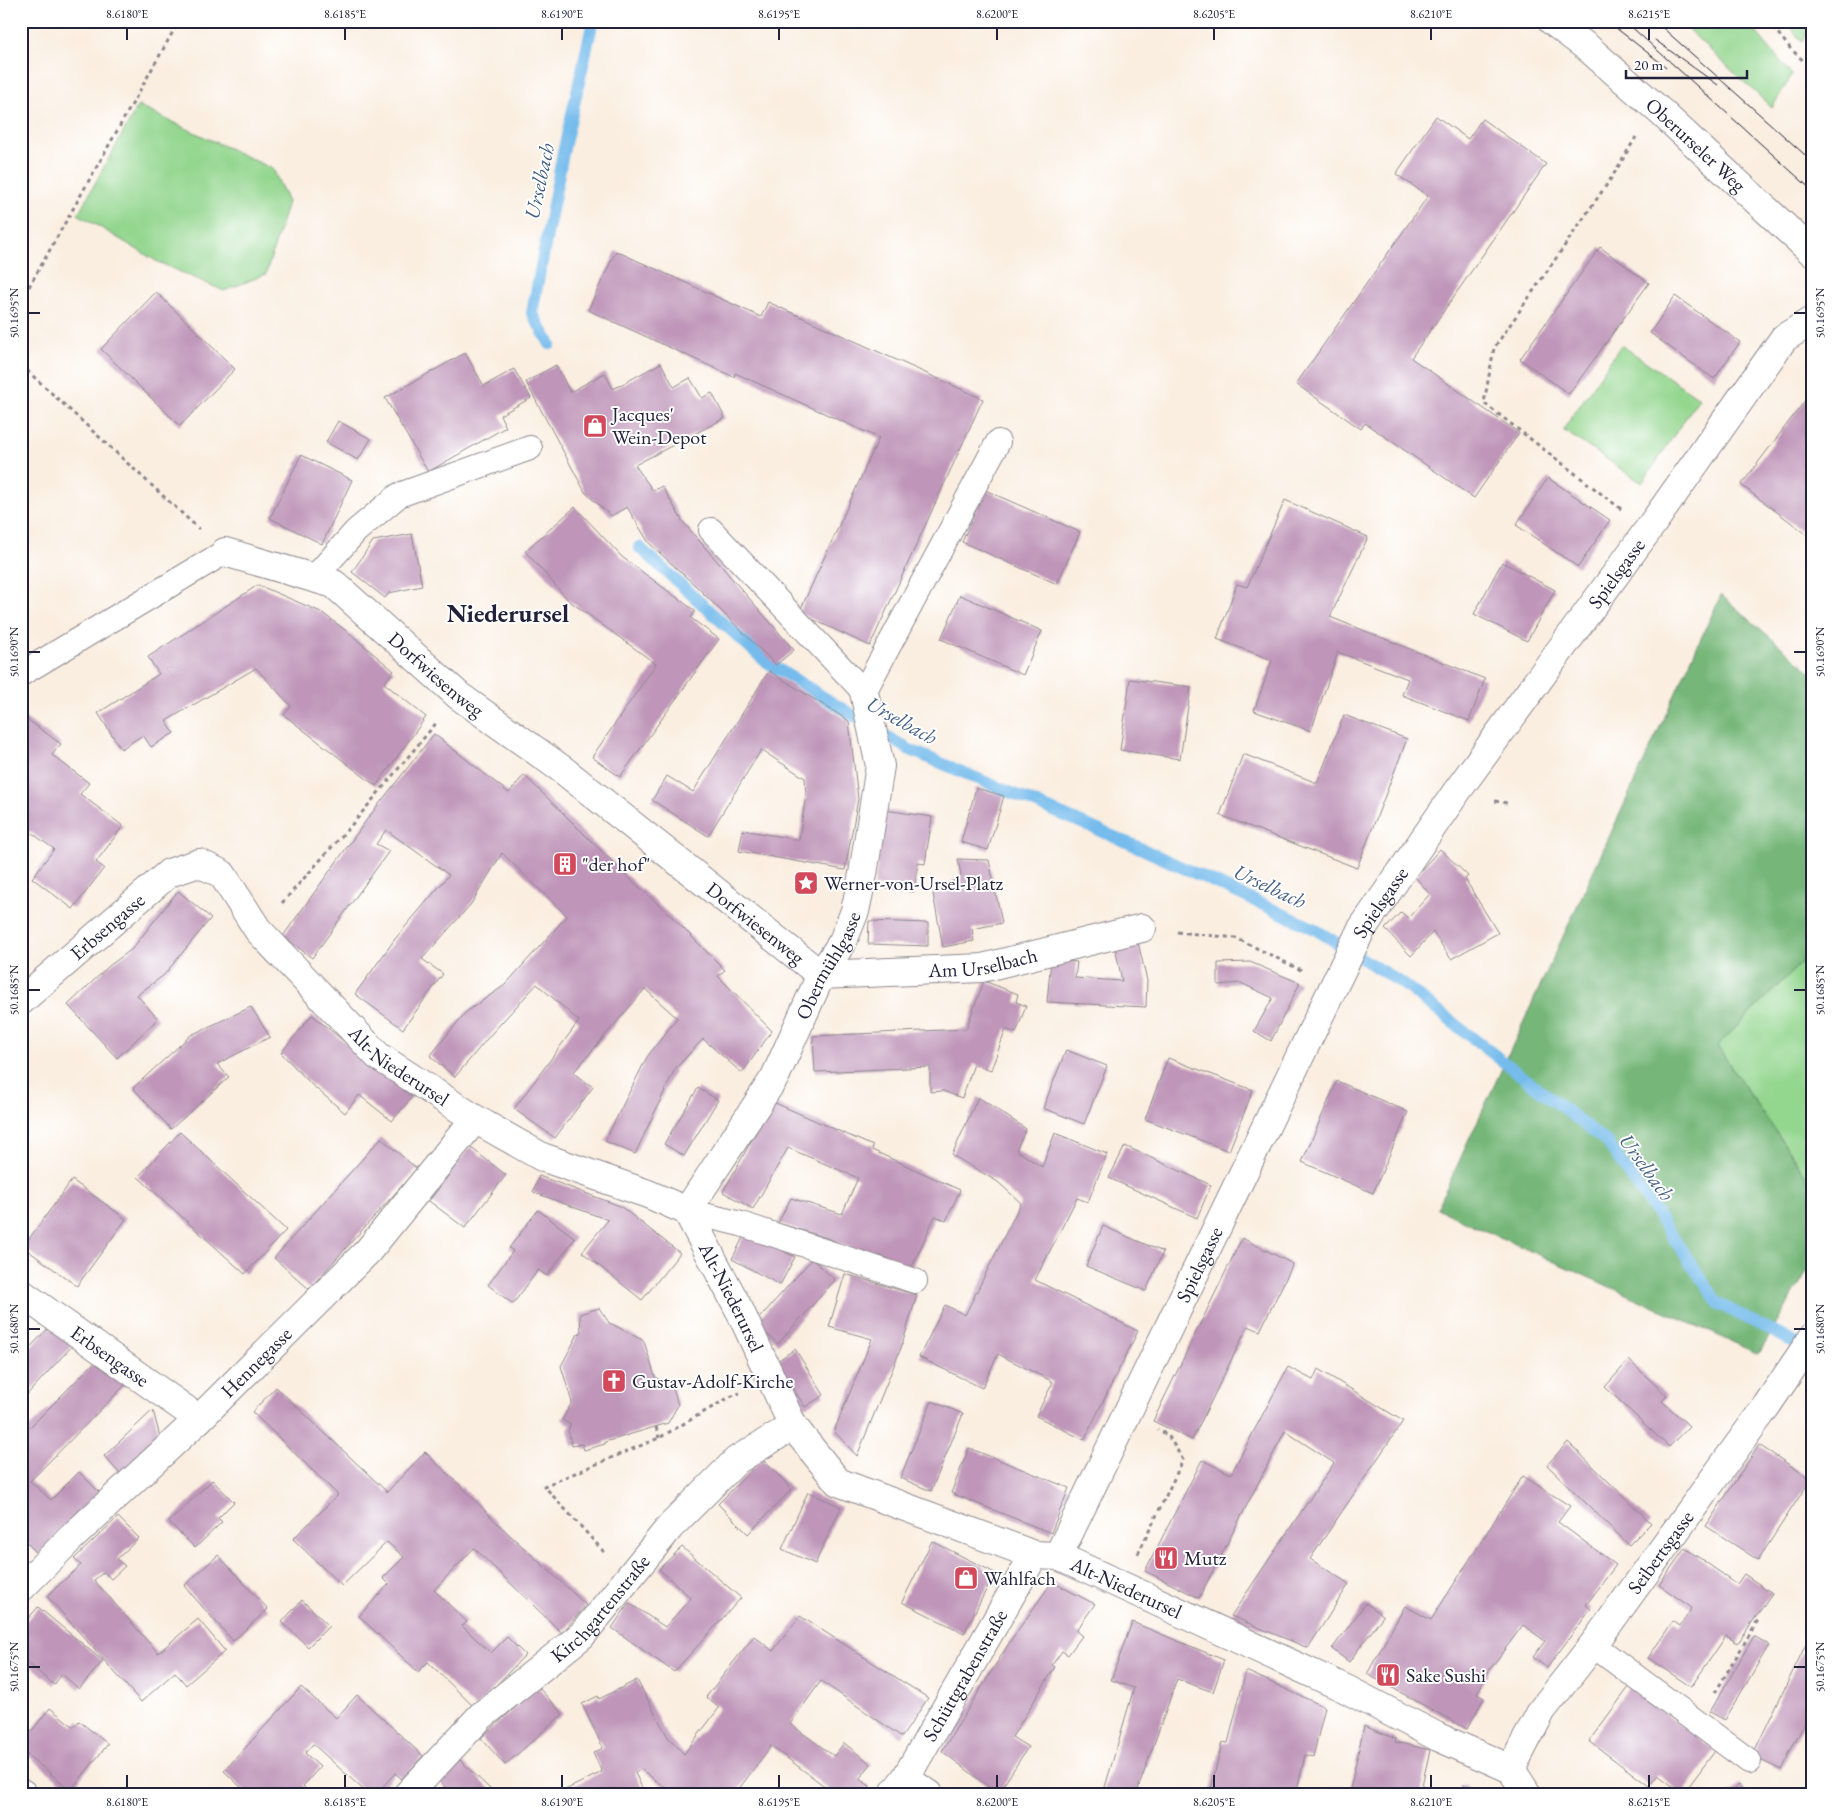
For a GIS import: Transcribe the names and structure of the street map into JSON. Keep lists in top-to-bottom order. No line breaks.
{"streets":{"street":["Oberurseler Weg","Spielsgasse","Dorfwiesenweg","Erbsengasse","Am Urselbach","Obermühlgasse","Alt-Niederursel","Hennegasse","Seibertsgasse","Kirchgartenstraße","Schüttgrabenstraße"]},"crossings":[["Spielsgasse","Alt-Niederursel"],["Spielsgasse","Schüttgrabenstraße"],["Dorfwiesenweg","Am Urselbach"],["Dorfwiesenweg","Obermühlgasse"],["Erbsengasse","Alt-Niederursel"],["Erbsengasse","Hennegasse"],["Am Urselbach","Obermühlgasse"],["Obermühlgasse","Alt-Niederursel"],["Alt-Niederursel","Hennegasse"],["Alt-Niederursel","Seibertsgasse"],["Alt-Niederursel","Kirchgartenstraße"],["Alt-Niederursel","Schüttgrabenstraße"]],"districts":["Niederursel"],"water":["Urselbach"],"places":{"shop":["Jacques' Wein-Depot","Wahlfach"],"building":["\"der hof\""],"place":["Werner-von-Ursel-Platz"],"church":["Gustav-Adolf-Kirche"],"restaurant":["Mutz","Sake Sushi"]},"scale_bar":"20 m","coordinates":["8.6180°E","8.6185°E","8.6190°E","8.6195°E","8.6200°E","8.6205°E","8.6210°E","8.6215°E","50.1695°N","50.1690°N","50.1685°N","50.1680°N","50.1675°N"]}
